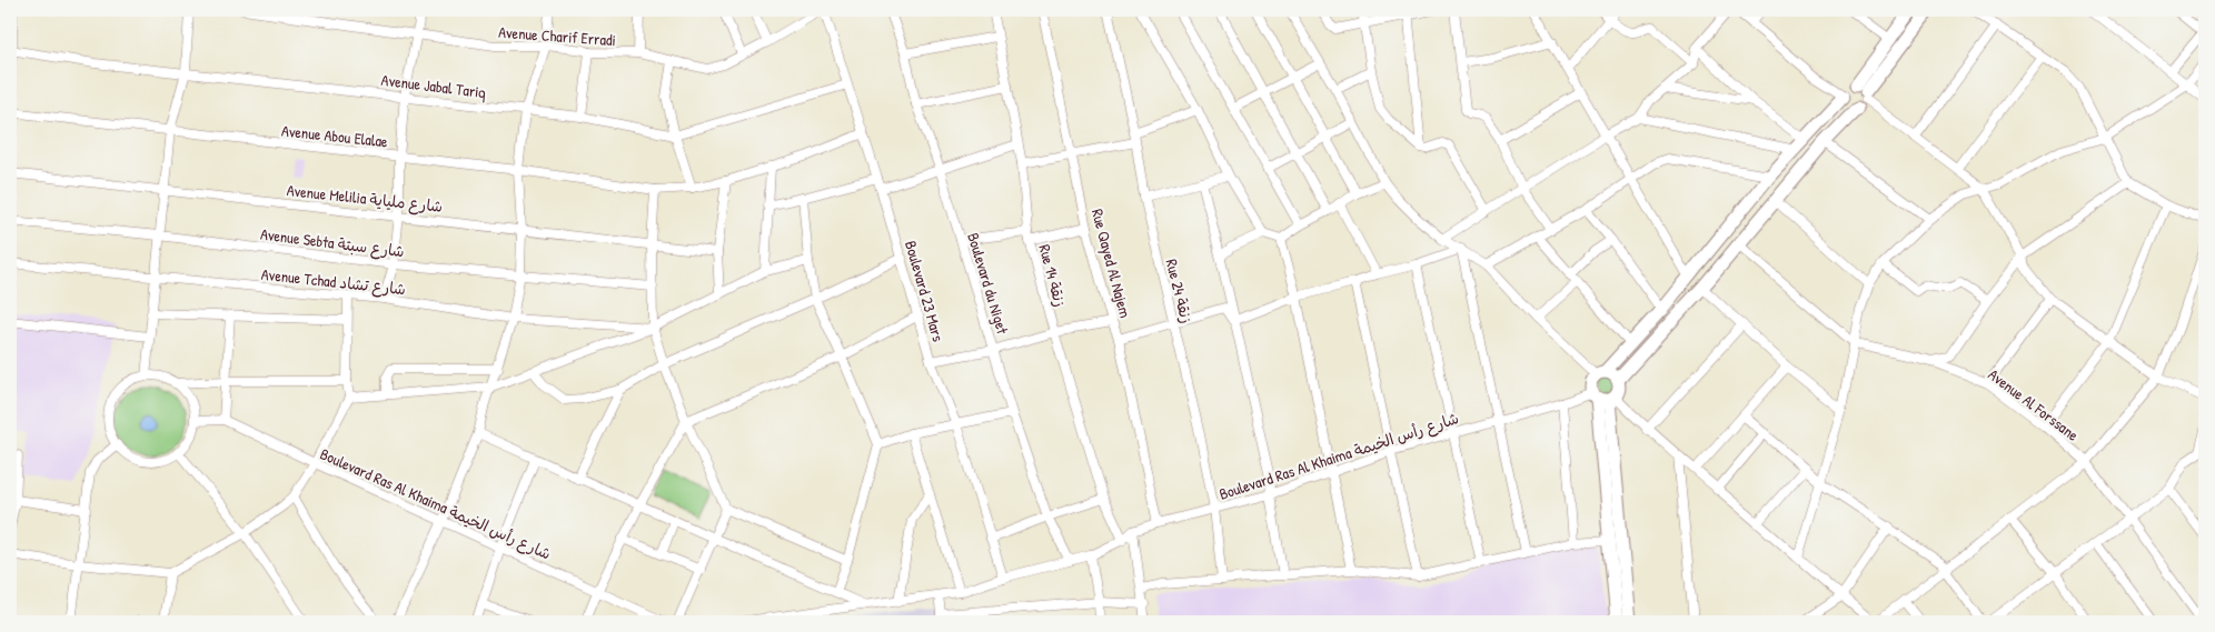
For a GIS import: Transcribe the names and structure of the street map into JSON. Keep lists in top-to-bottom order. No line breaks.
{"streets":{"street":["Avenue Charif Erradi","Avenue Jabal Tariq","Avenue Abou Elalae","Avenue Melilia شارع ملياية","Avenue Sebta شارع سبتة","Rue Qayed Al Najem","Rue 14 زنقة","Avenue Tchad شارع تشاد","Boulevard du Niget","Boulevard 23 Mars","Rue 24 زنقة","Avenue Al Forssane","Boulevard Ras Al Khaima شارع رأس الخيمة"]},"crossings":[["Avenue Charif Erradi","Boulevard 23 Mars"],["Avenue Jabal Tariq","Boulevard 23 Mars"],["Avenue Abou Elalae","Boulevard 23 Mars"],["Rue Qayed Al Najem","Boulevard Ras Al Khaima شارع رأس الخيمة"],["Rue 14 زنقة","Boulevard Ras Al Khaima شارع رأس الخيمة"],["Boulevard du Niget","Boulevard Ras Al Khaima شارع رأس الخيمة"],["Boulevard 23 Mars","Boulevard Ras Al Khaima شارع رأس الخيمة"],["Rue 24 زنقة","Boulevard Ras Al Khaima شارع رأس الخيمة"]]}
